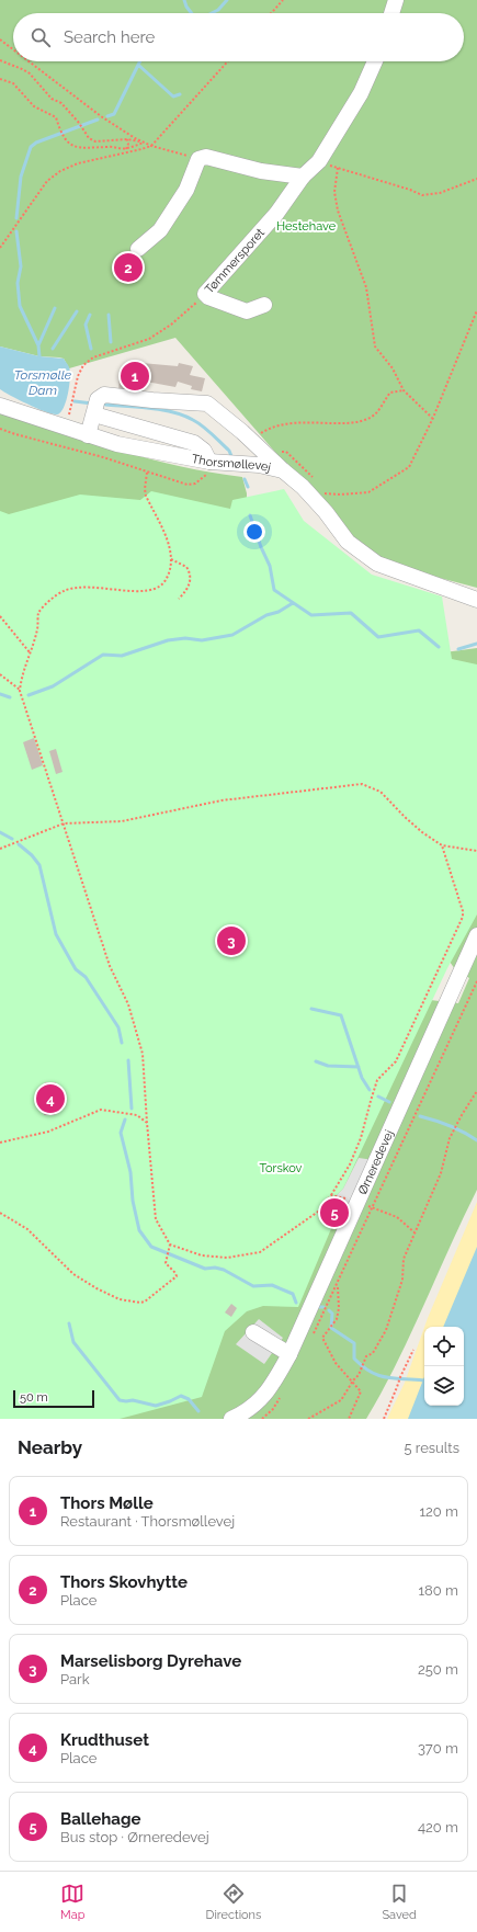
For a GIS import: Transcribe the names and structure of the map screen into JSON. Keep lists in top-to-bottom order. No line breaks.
{"streets":{"street":["Tømmersporet","Thorsmøllevej","Ørneredevej"]},"crossings":[["Tømmersporet","Thorsmøllevej"]],"water":["Torsmølle Dam"],"parks":["Hestehave","Torskov"],"scale_bar":"50 m","page":{"search":"Search here","pins":["2","1","3","4","5"],"scale":"50 m","heading":["Nearby","5 results"],"list":[{"mark":"1","name":"Thors Mølle","note":"Restaurant · Thorsmøllevej","value":"120 m"},{"mark":"2","name":"Thors Skovhytte","note":"Place","value":"180 m"},{"mark":"3","name":"Marselisborg Dyrehave","note":"Park","value":"250 m"},{"mark":"4","name":"Krudthuset","note":"Place","value":"370 m"},{"mark":"5","name":"Ballehage","note":"Bus stop · Ørneredevej","value":"420 m"}],"nav":["Map","Directions","Saved"]}}
